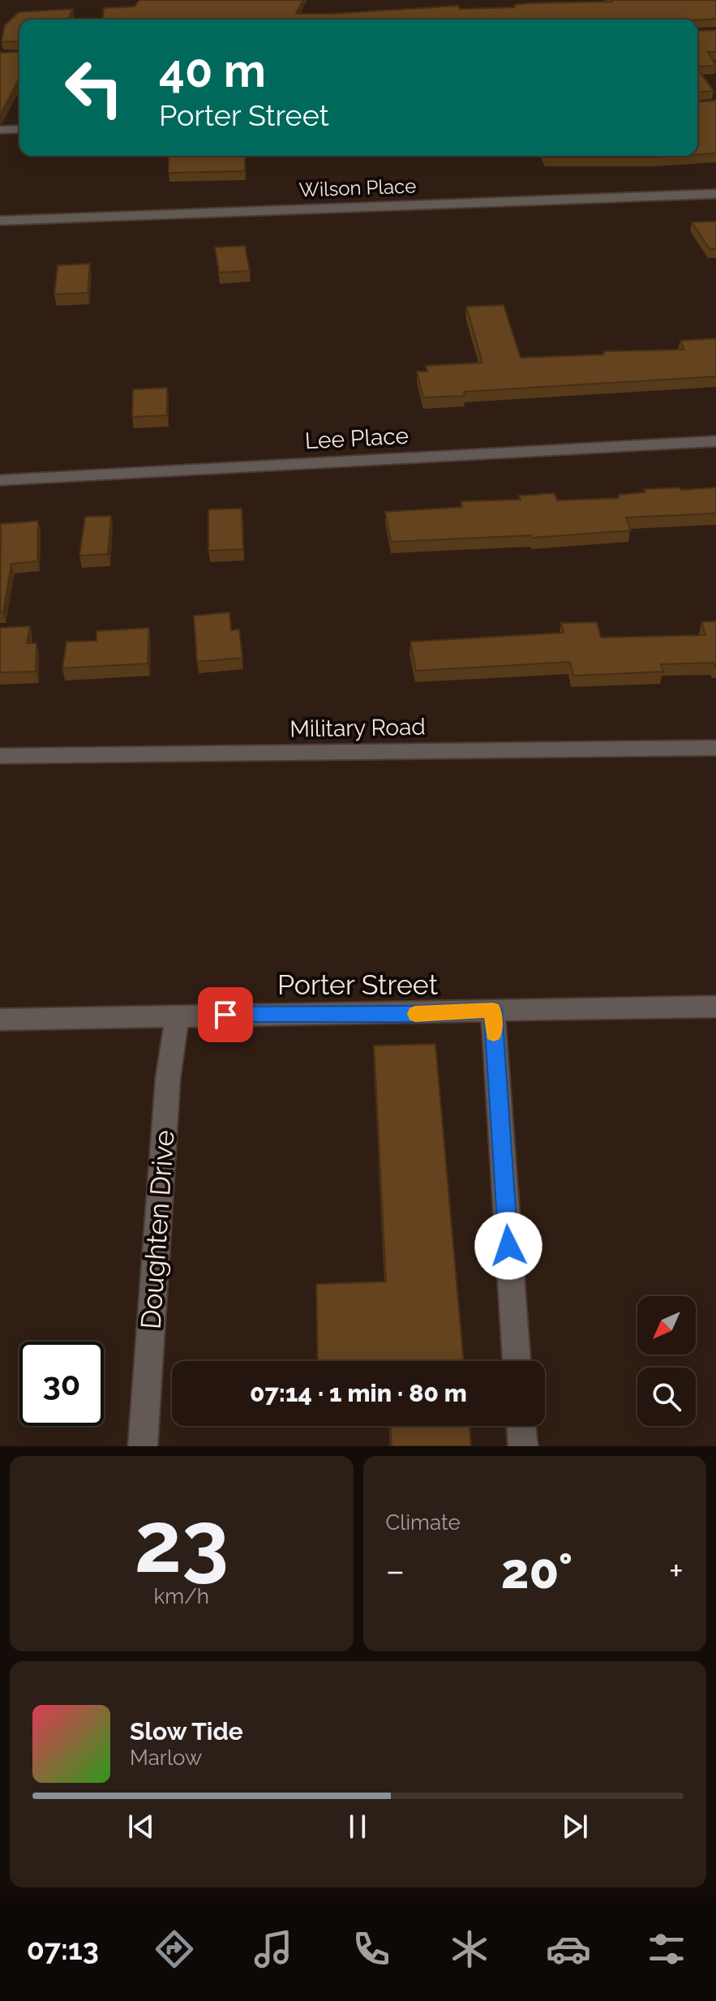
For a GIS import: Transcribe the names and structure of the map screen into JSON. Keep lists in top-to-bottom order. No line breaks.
{"streets":{"street":["Wilson Place","Lee Place","Military Road","Porter Street","Doughten Drive"]},"crossings":[["Porter Street","Doughten Drive"]],"north":"bottom left","page":{"turn":["40 m","Porter Street"],"limit":"30","trip":"07:14 · 1 min · 80 m","tile":[["23","km/h"],"Climate"],"heat":["−","20°","+"],"song":["Slow Tide","Marlow"],"tabs":"07:13"}}
